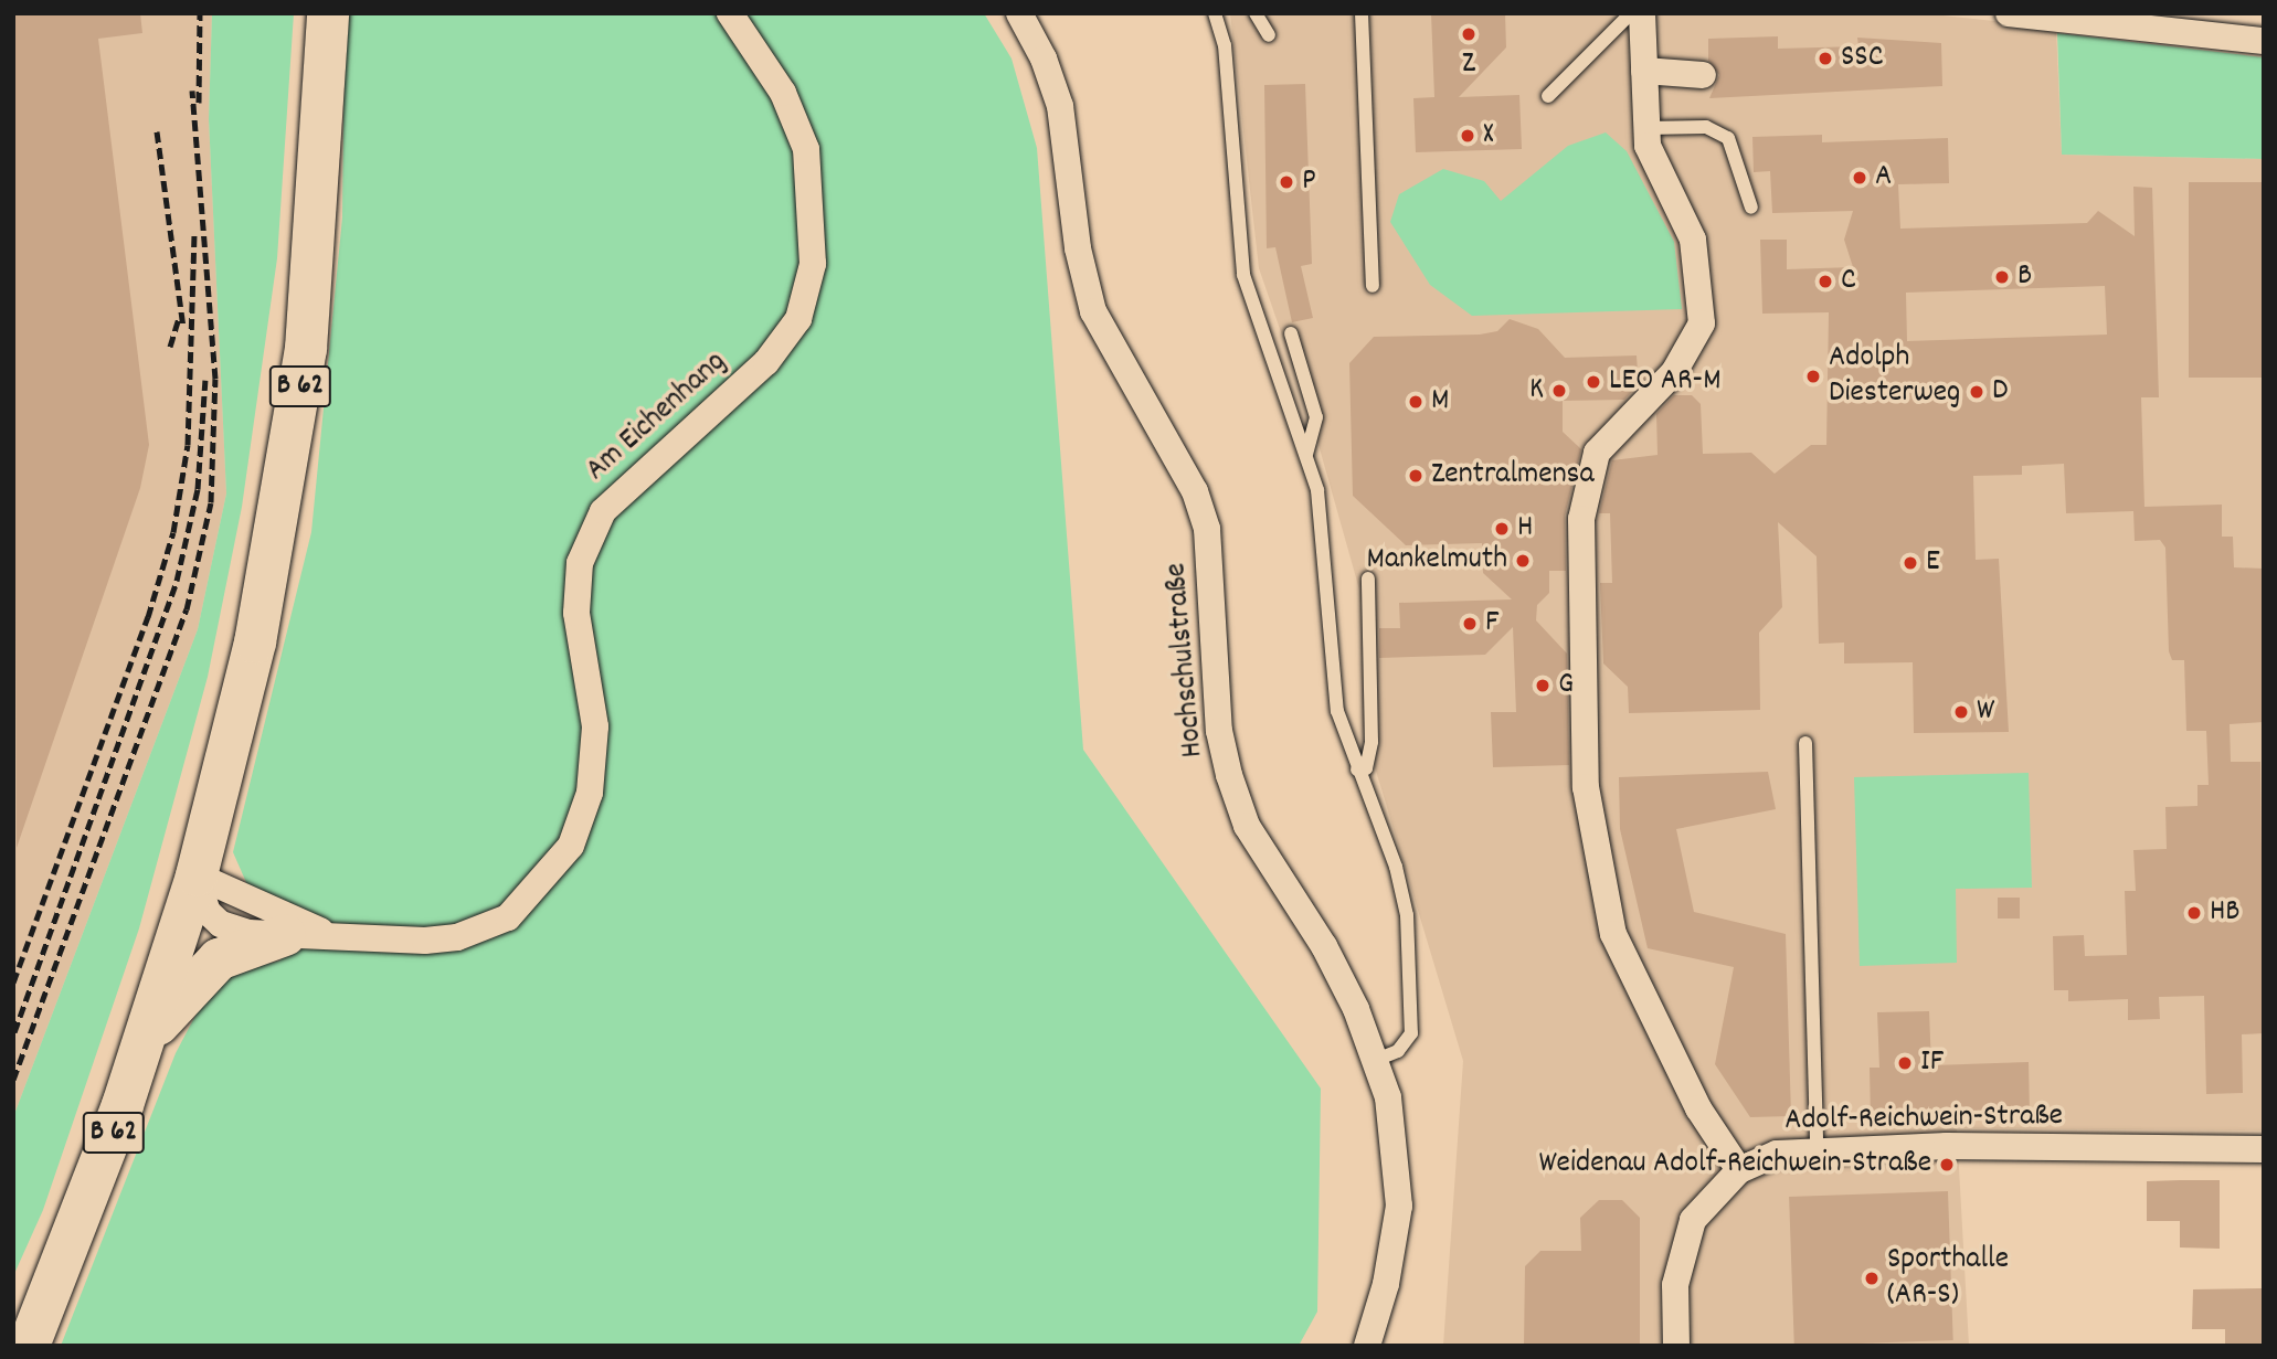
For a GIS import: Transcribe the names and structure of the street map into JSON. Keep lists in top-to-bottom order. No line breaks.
{"streets":{"main road":["B 62"],"street":["Am Eichenhang","Hochschulstraße","Adolf-Reichwein-Straße"]},"crossings":[["B 62","Am Eichenhang"]],"places":["Z","SSC","X","A","P","B","C","Adolph Diesterweg","LEO AR-M","K","D","M","Zentralmensa","H","Mankelmuth","E","F","G","W","HB","IF","Weidenau Adolf-Reichwein-Straße","Sporthalle (AR-S)"]}
